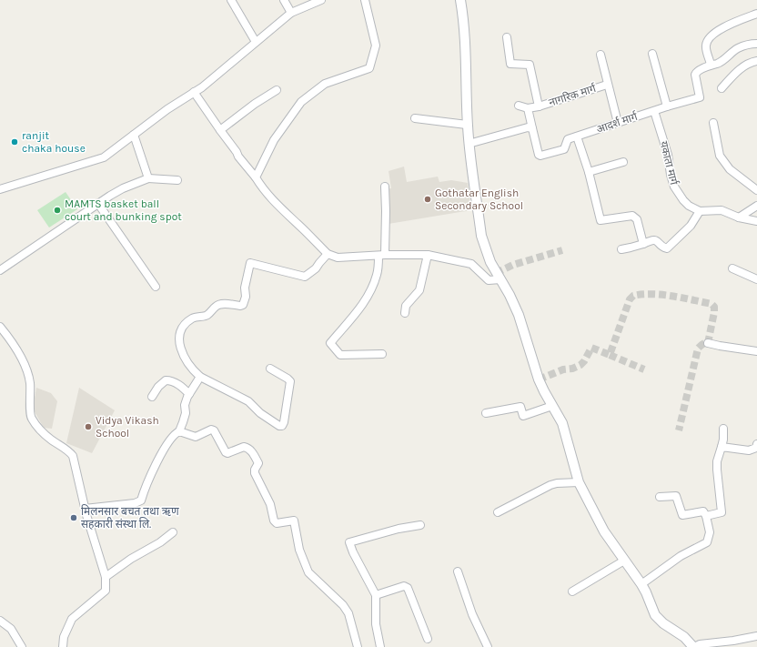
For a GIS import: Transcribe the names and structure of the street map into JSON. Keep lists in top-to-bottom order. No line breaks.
{"streets":{"street":["नागरिक मार्ग","आदर्श मार्ग","यकाता मार्ग"]},"crossings":[["नागरिक मार्ग","आदर्श मार्ग"],["आदर्श मार्ग","यकाता मार्ग"]],"places":["ranjit chaka house","Gothatar English Secondary School","MAMTS basket ball court and bunking spot","Vidya Vikash School","मिलनसार बचत तथा ऋण सहकारी संस्था लि."]}
